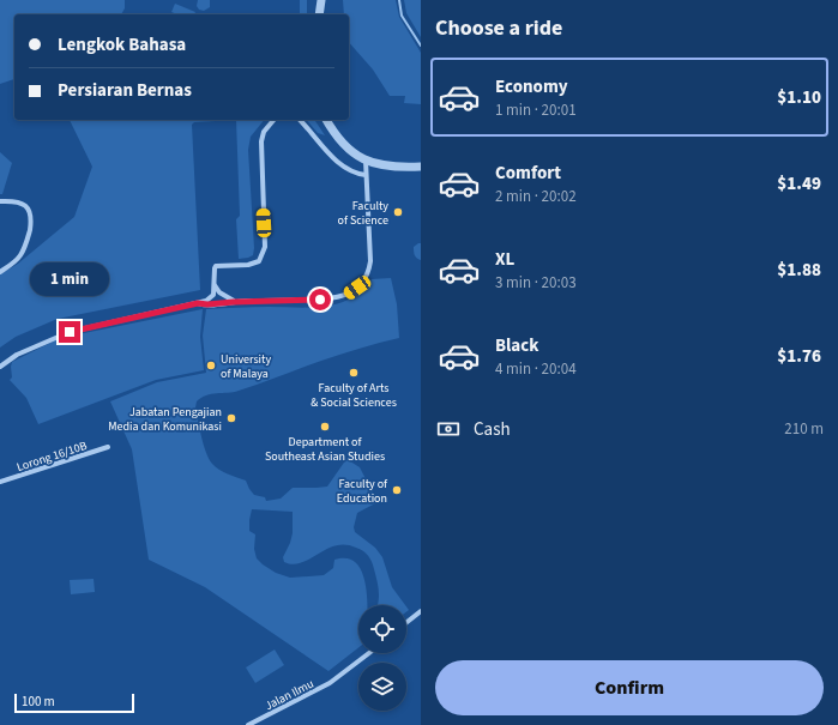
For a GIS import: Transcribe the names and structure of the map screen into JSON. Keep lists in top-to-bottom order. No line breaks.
{"streets":{"street":["Lorong 16/10B","Jalan Ilmu"]},"places":["Faculty of Science","University of Malaya","Faculty of Arts & Social Sciences","Jabatan Pengajian Media dan Komunikasi","Department of Southeast Asian Studies","Faculty of Education"],"scale_bar":"100 m","page":{"heading":"Choose a ride","banner":["Lengkok Bahasa","Persiaran Bernas"],"list":[{"name":"Economy","note":"1 min · 20:01","value":"$1.10"},{"name":"Comfort","note":"2 min · 20:02","value":"$1.49"},{"name":"XL","note":"3 min · 20:03","value":"$1.88"},{"name":"Black","note":"4 min · 20:04","value":"$1.76"}],"bubble":"1 min","pay":["Cash","210 m"],"buttons":"Confirm","scale":"100 m"}}
